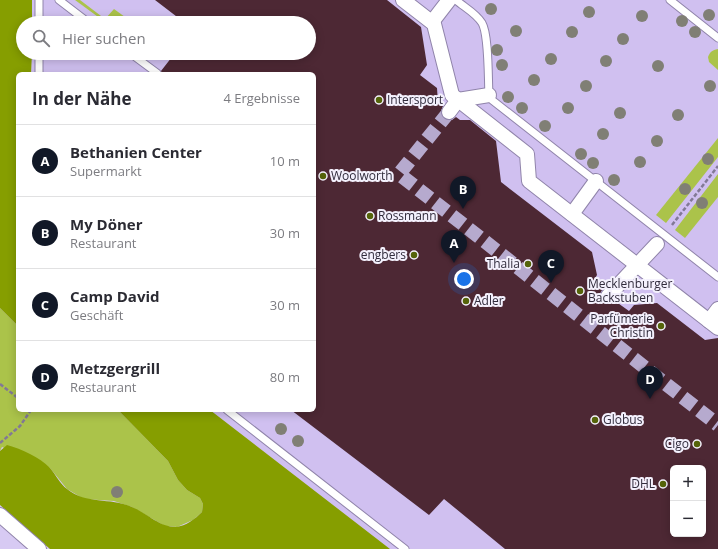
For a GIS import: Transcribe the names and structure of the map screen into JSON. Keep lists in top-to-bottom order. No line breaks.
{"places":["Intersport","Woolworth","Rossmann","engbers","Thalia","Mecklenburger Backstuben","Adler","Parfümerie Christin","Globus","Cigo","DHL"],"page":{"search":"Hier suchen","heading":["In der Nähe","4 Ergebnisse"],"list":[{"mark":"A","name":"Bethanien Center","note":"Supermarkt","value":"10 m"},{"mark":"B","name":"My Döner","note":"Restaurant","value":"30 m"},{"mark":"C","name":"Camp David","note":"Geschäft","value":"30 m"},{"mark":"D","name":"Metzgergrill","note":"Restaurant","value":"80 m"}],"pins":["B","A","C","D"],"map_buttons":["+","−"]}}
